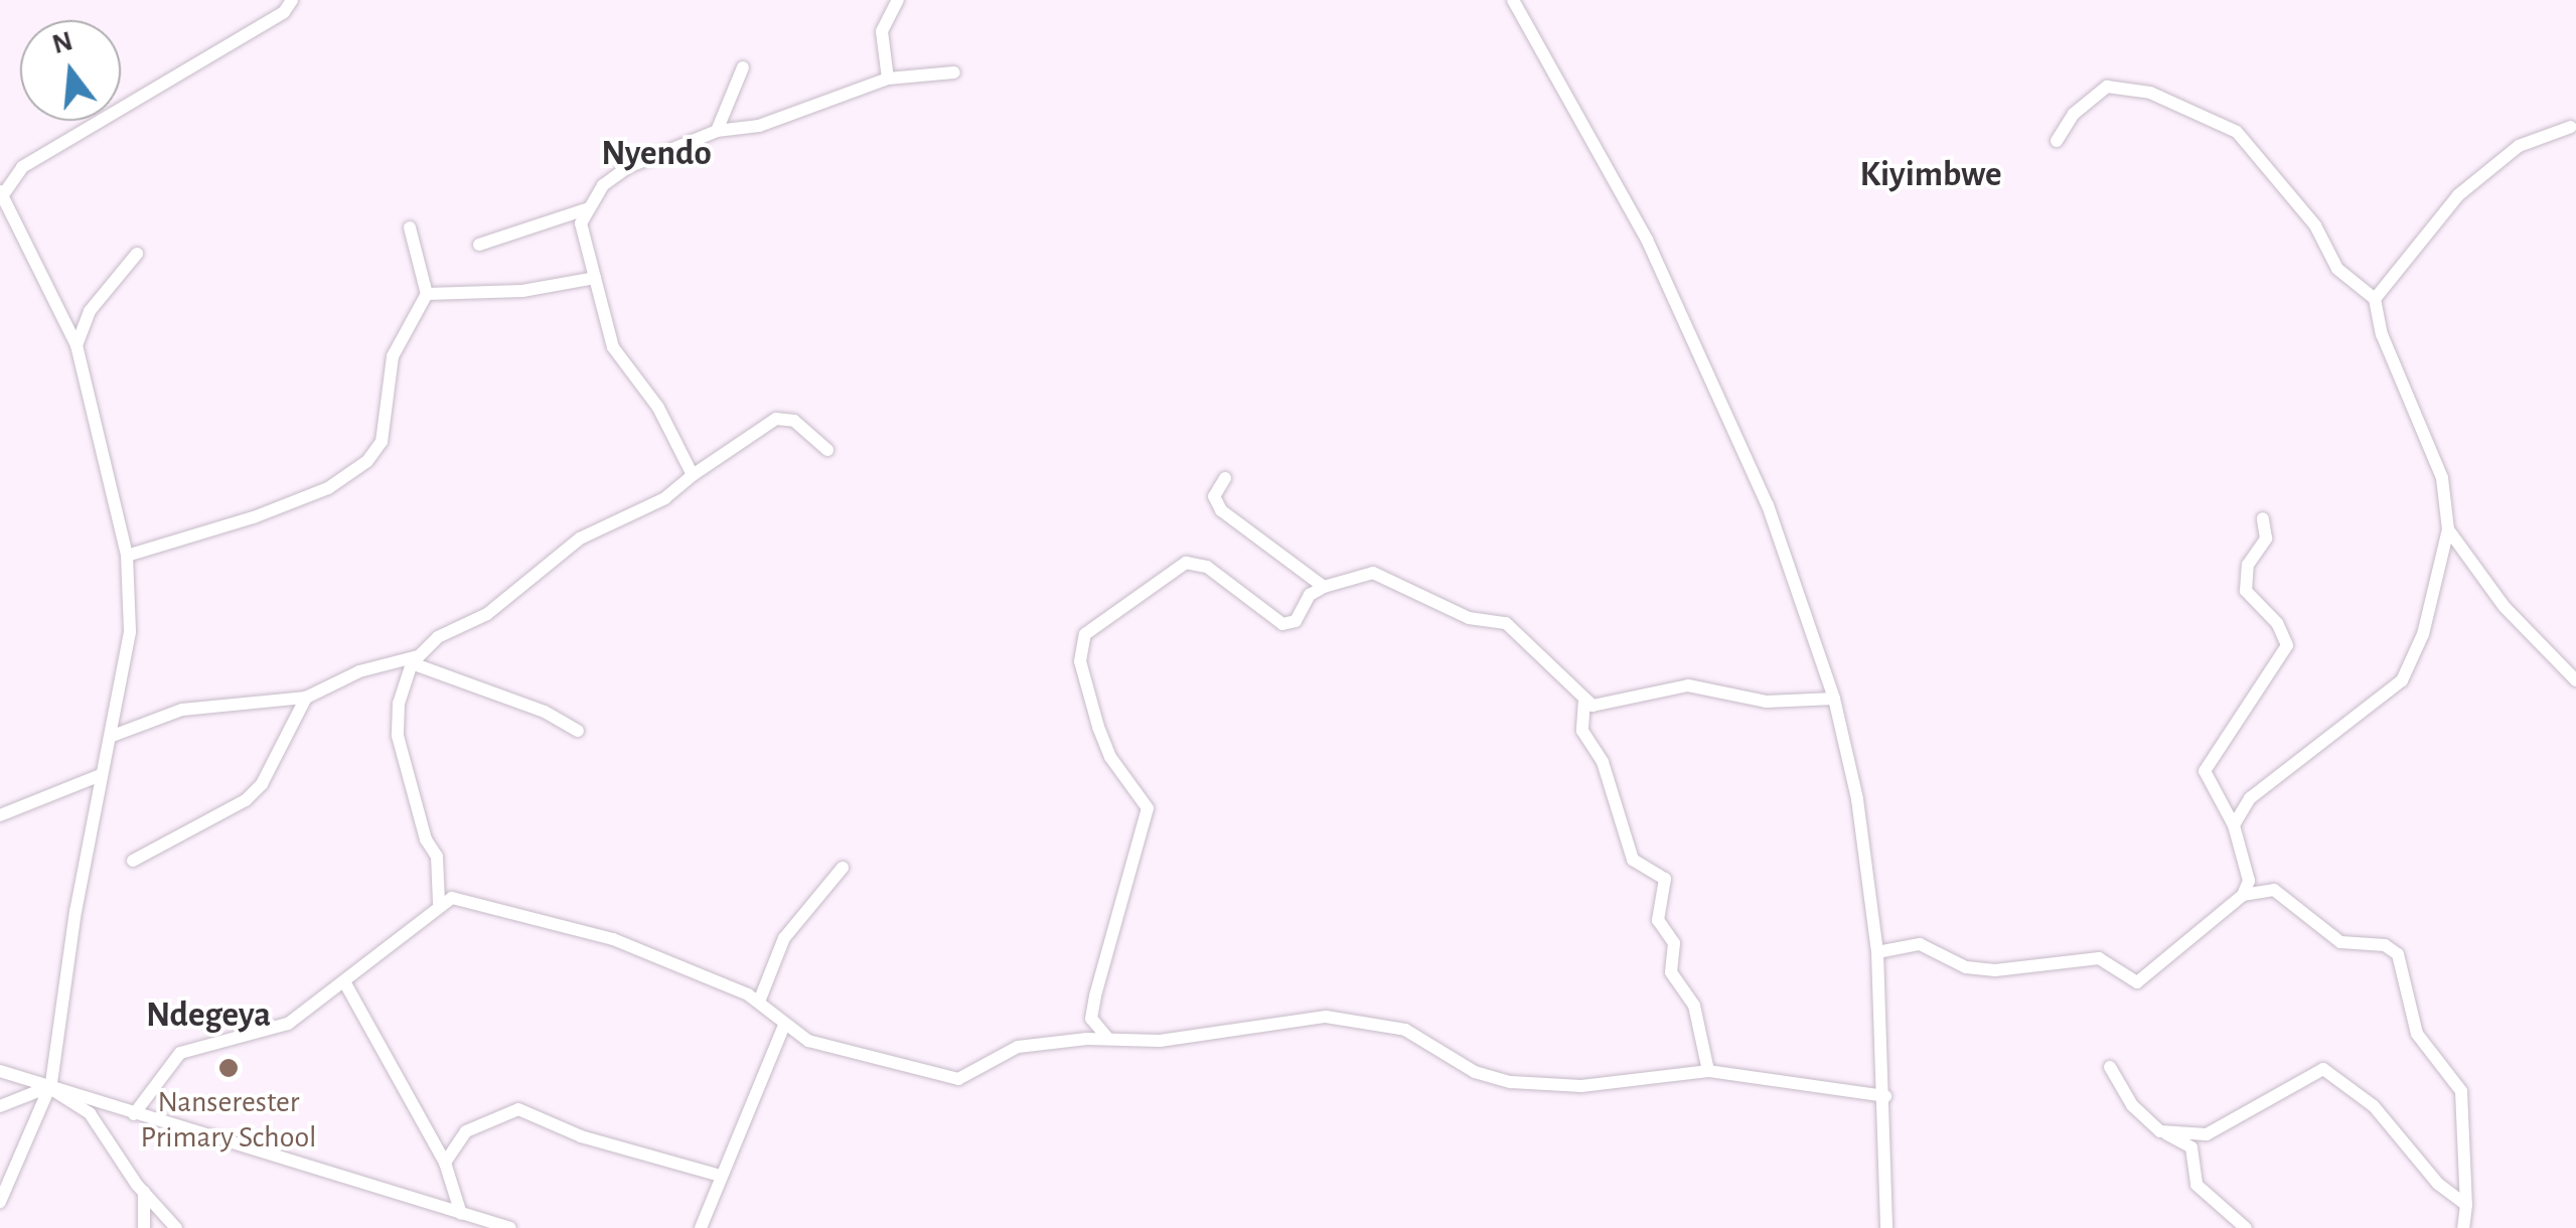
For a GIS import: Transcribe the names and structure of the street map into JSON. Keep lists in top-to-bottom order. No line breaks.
{"districts":["Nyendo","Kiyimbwe","Ndegeya"],"places":["Nanserester Primary School"],"north":"top"}
